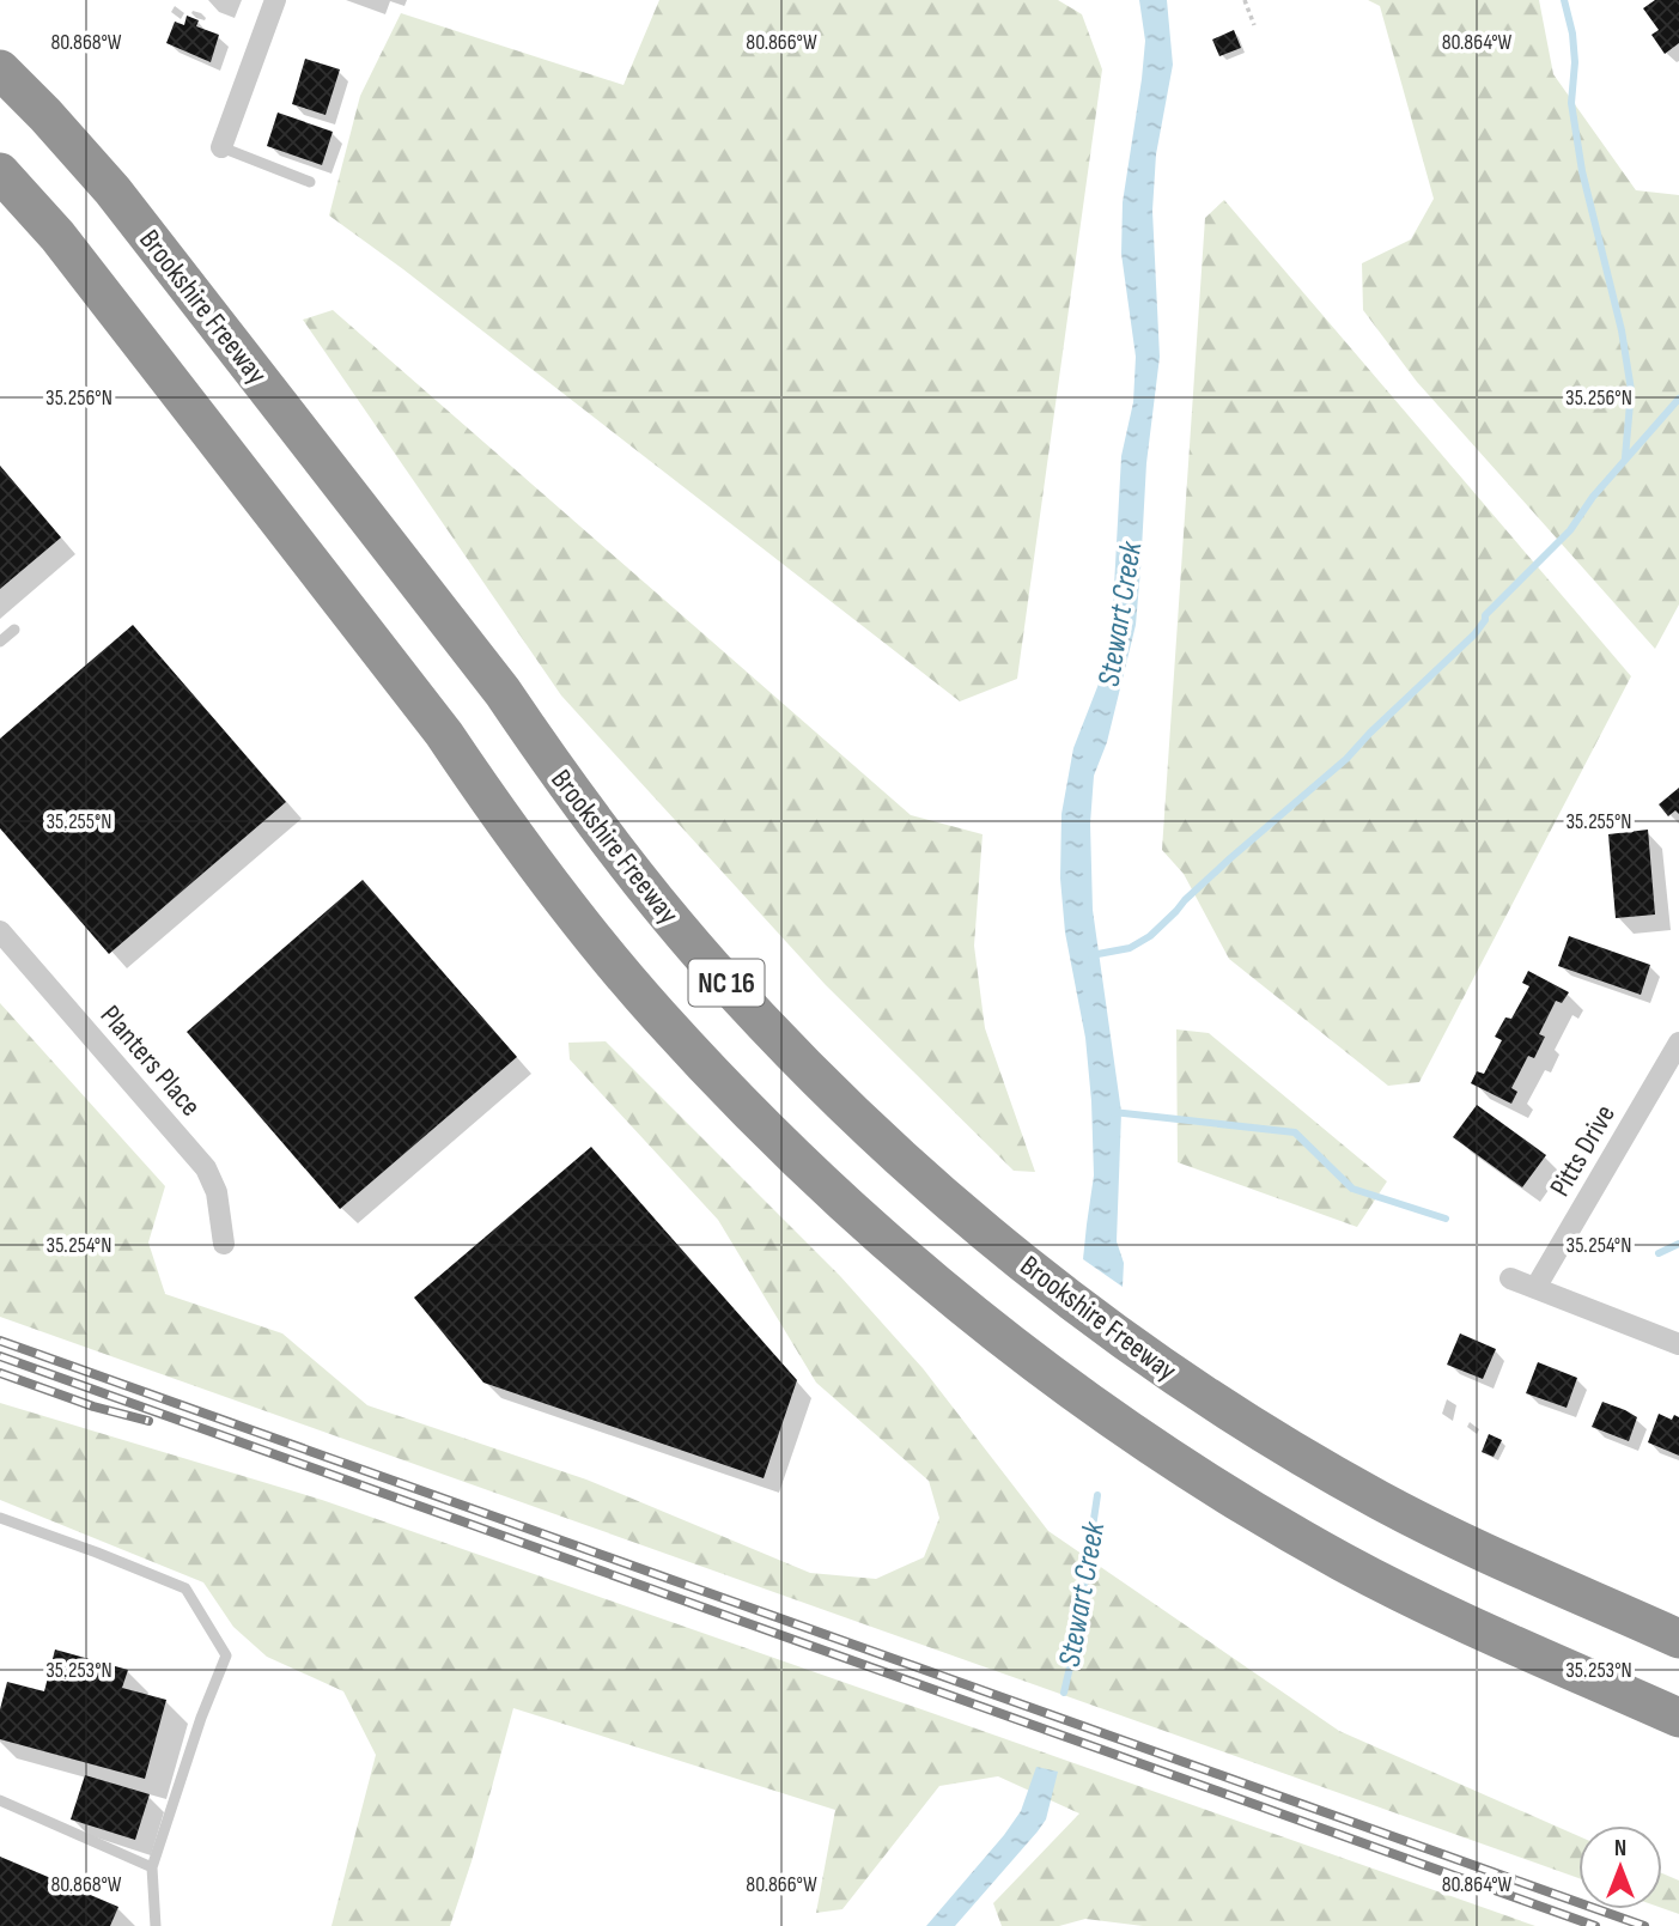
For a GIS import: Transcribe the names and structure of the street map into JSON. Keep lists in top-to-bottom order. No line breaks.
{"streets":{"highway":["Brookshire Freeway","NC 16"],"street":["Planters Place","Pitts Drive"]},"water":["Stewart Creek"],"north":"top","coordinates":["80.868°W","80.866°W","80.864°W","35.256°N","35.255°N","35.254°N","35.253°N"]}
